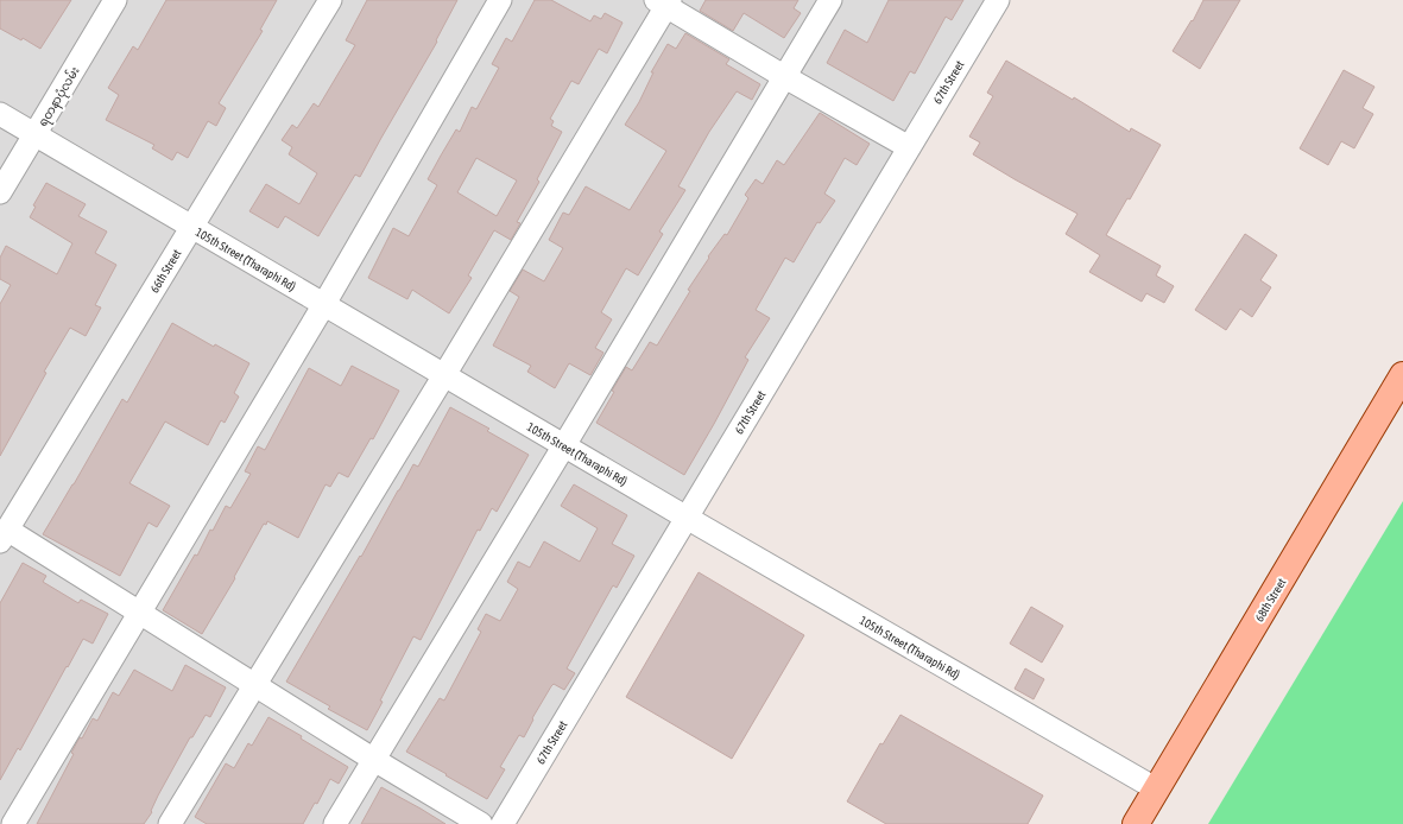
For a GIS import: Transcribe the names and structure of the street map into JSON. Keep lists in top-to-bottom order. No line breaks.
{"streets":{"main road":["68th Street"],"street":["67th Street","ရတနာပုံလမ်း","105th Street (Tharaphi Rd)","66th Street"]},"crossings":[["67th Street","105th Street (Tharaphi Rd)"],["ရတနာပုံလမ်း","105th Street (Tharaphi Rd)"],["105th Street (Tharaphi Rd)","66th Street"],["105th Street (Tharaphi Rd)","68th Street"]]}
